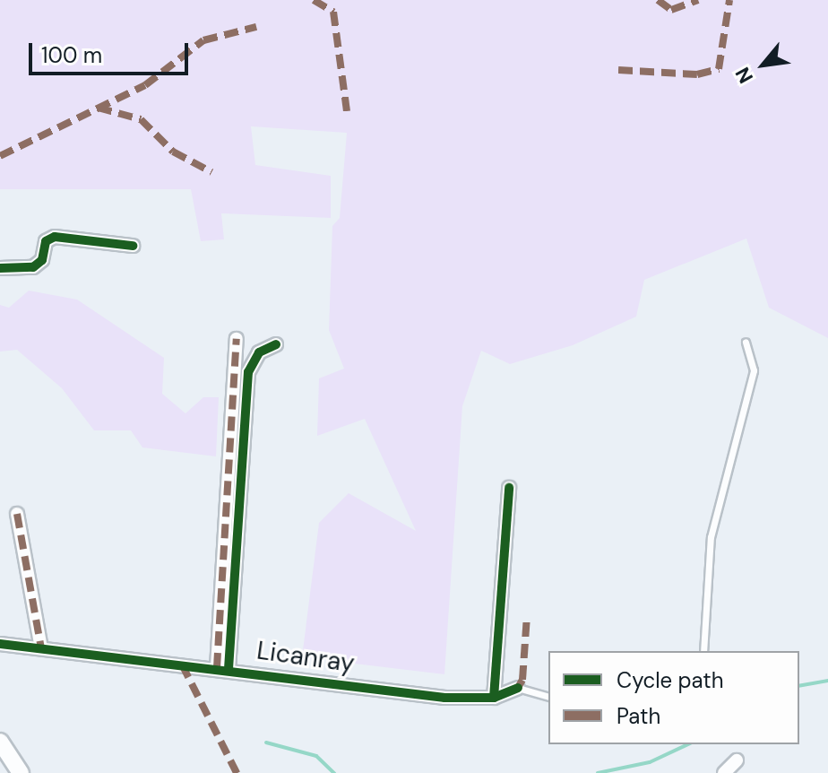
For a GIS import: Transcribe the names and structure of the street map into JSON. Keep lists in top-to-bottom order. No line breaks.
{"streets":{"street":["Licanray"]},"legend":["Cycle path","Path"],"scale_bar":"100 m","north":"bottom left"}
